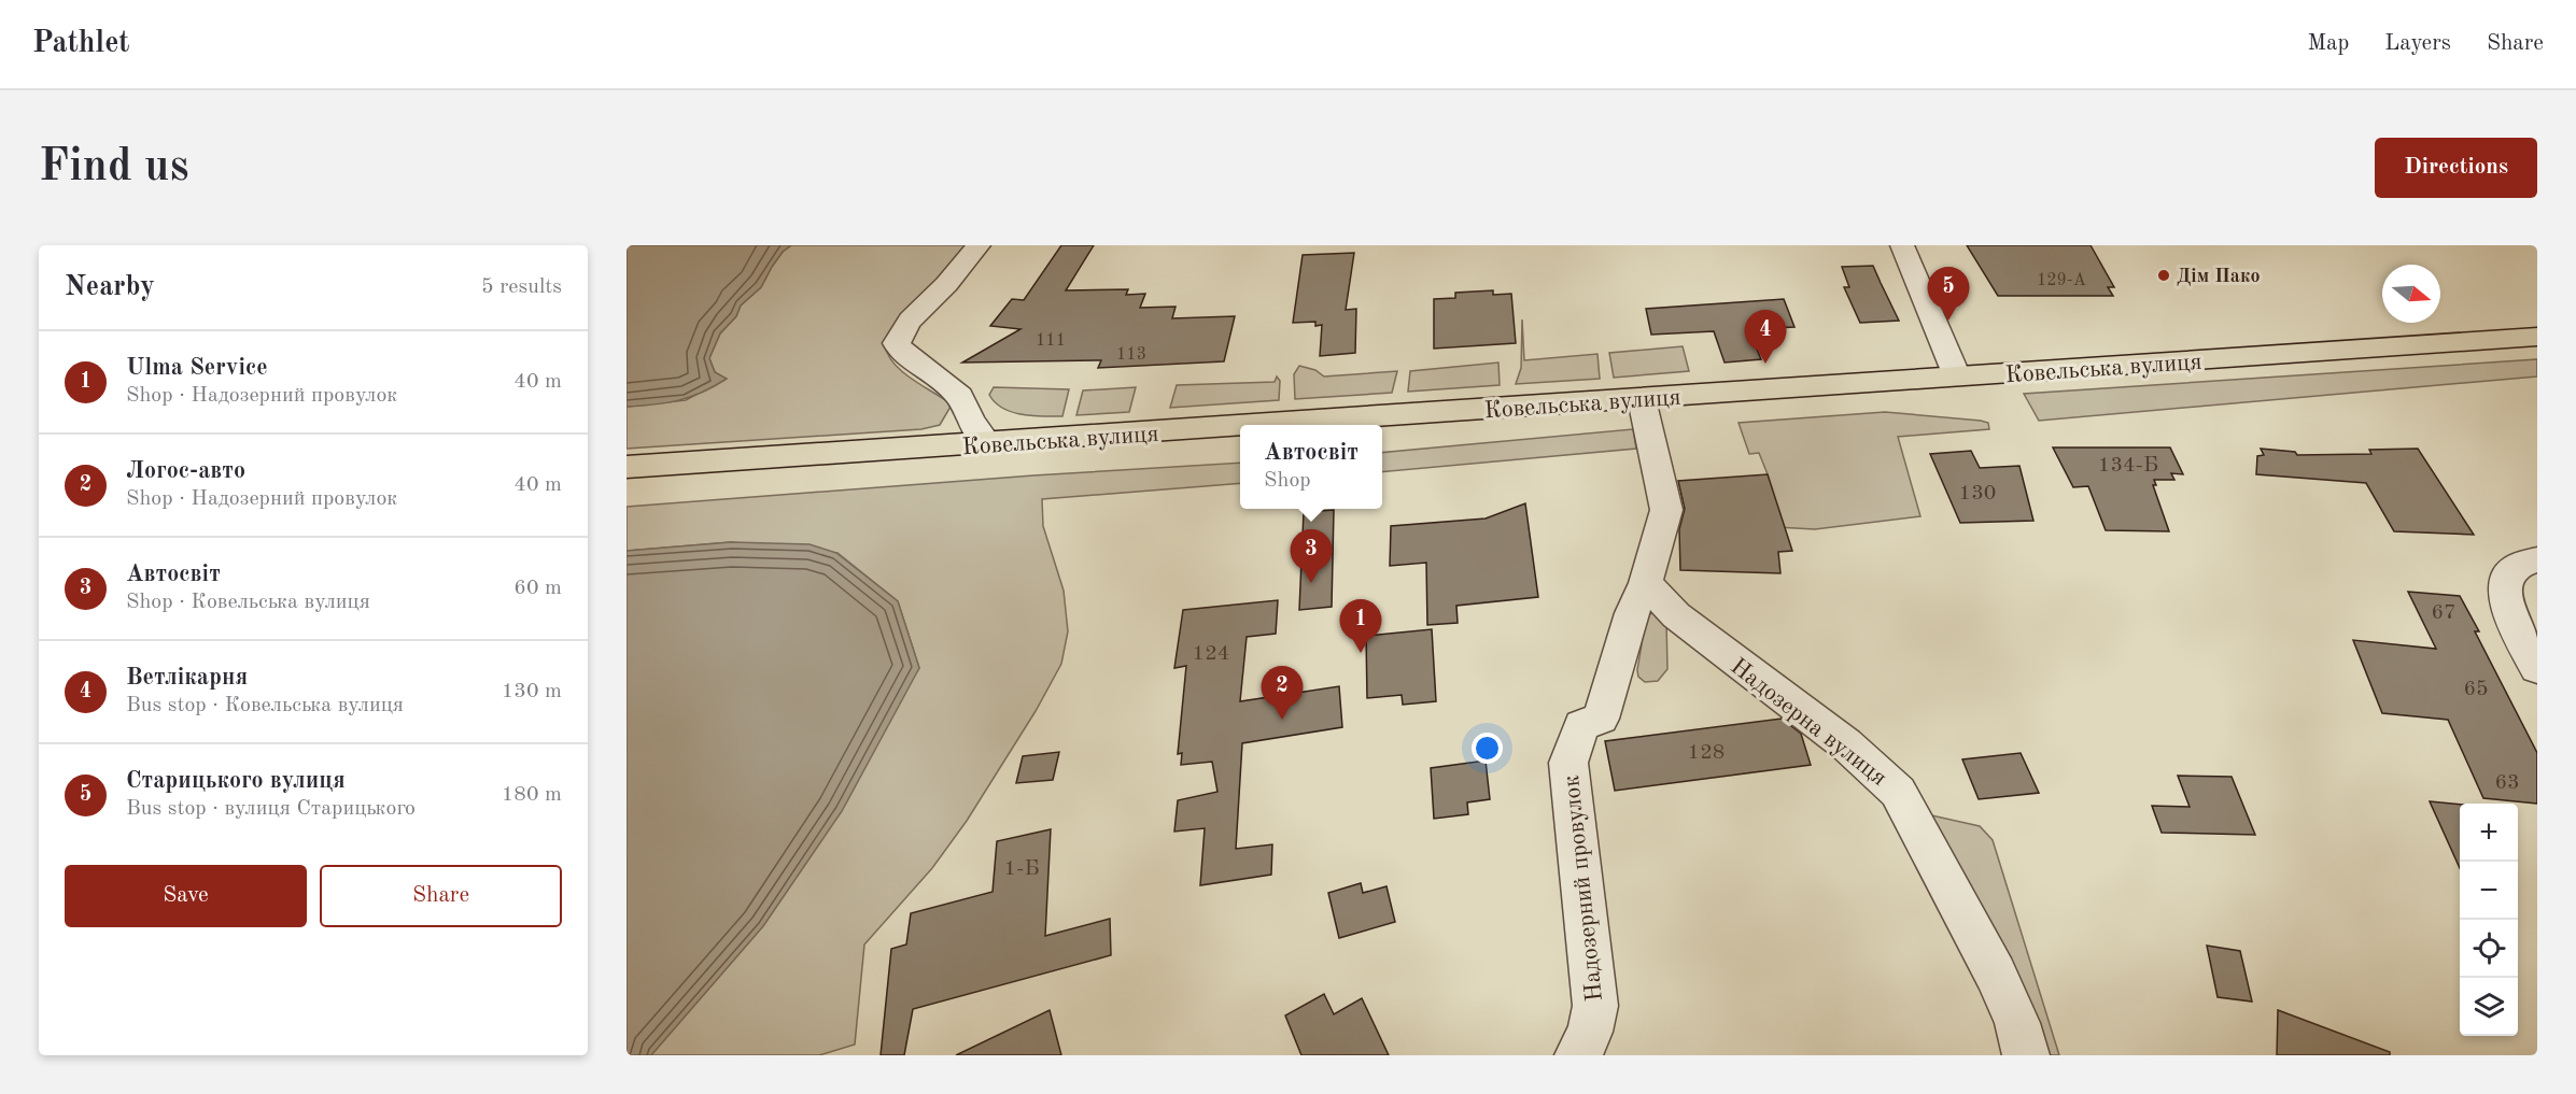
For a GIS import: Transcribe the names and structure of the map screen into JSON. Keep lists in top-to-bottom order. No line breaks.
{"streets":{"main road":["Ковельська вулиця"],"street":["Надозерна вулиця","Надозерний провулок"]},"crossings":[["Ковельська вулиця","Надозерний провулок"],["Надозерна вулиця","Надозерний провулок"]],"places":["Дім Пако"],"house_numbers":["129-А","111","113","134-Б","130","67","124","65","128","63","1-Б"],"north":"right","page":{"header":"Pathlet","nav":["Map","Layers","Share"],"buttons":["Directions",["Save","Share"]],"title":"Find us","heading":["Nearby","5 results"],"pins":["5","4","3","1","2"],"list":[{"mark":"1","name":"Ulma Service","note":"Shop · Надозерний провулок","value":"40 m"},{"mark":"2","name":"Логос-авто","note":"Shop · Надозерний провулок","value":"40 m"},{"mark":"3","name":"Автосвіт","note":"Shop · Ковельська вулиця","value":"60 m"},{"mark":"4","name":"Ветлікарня","note":"Bus stop · Ковельська вулиця","value":"130 m"},{"mark":"5","name":"Старицького вулиця","note":"Bus stop · вулиця Старицького","value":"180 m"}],"popup":["Автосвіт","Shop"],"map_buttons":["+","−"]}}
